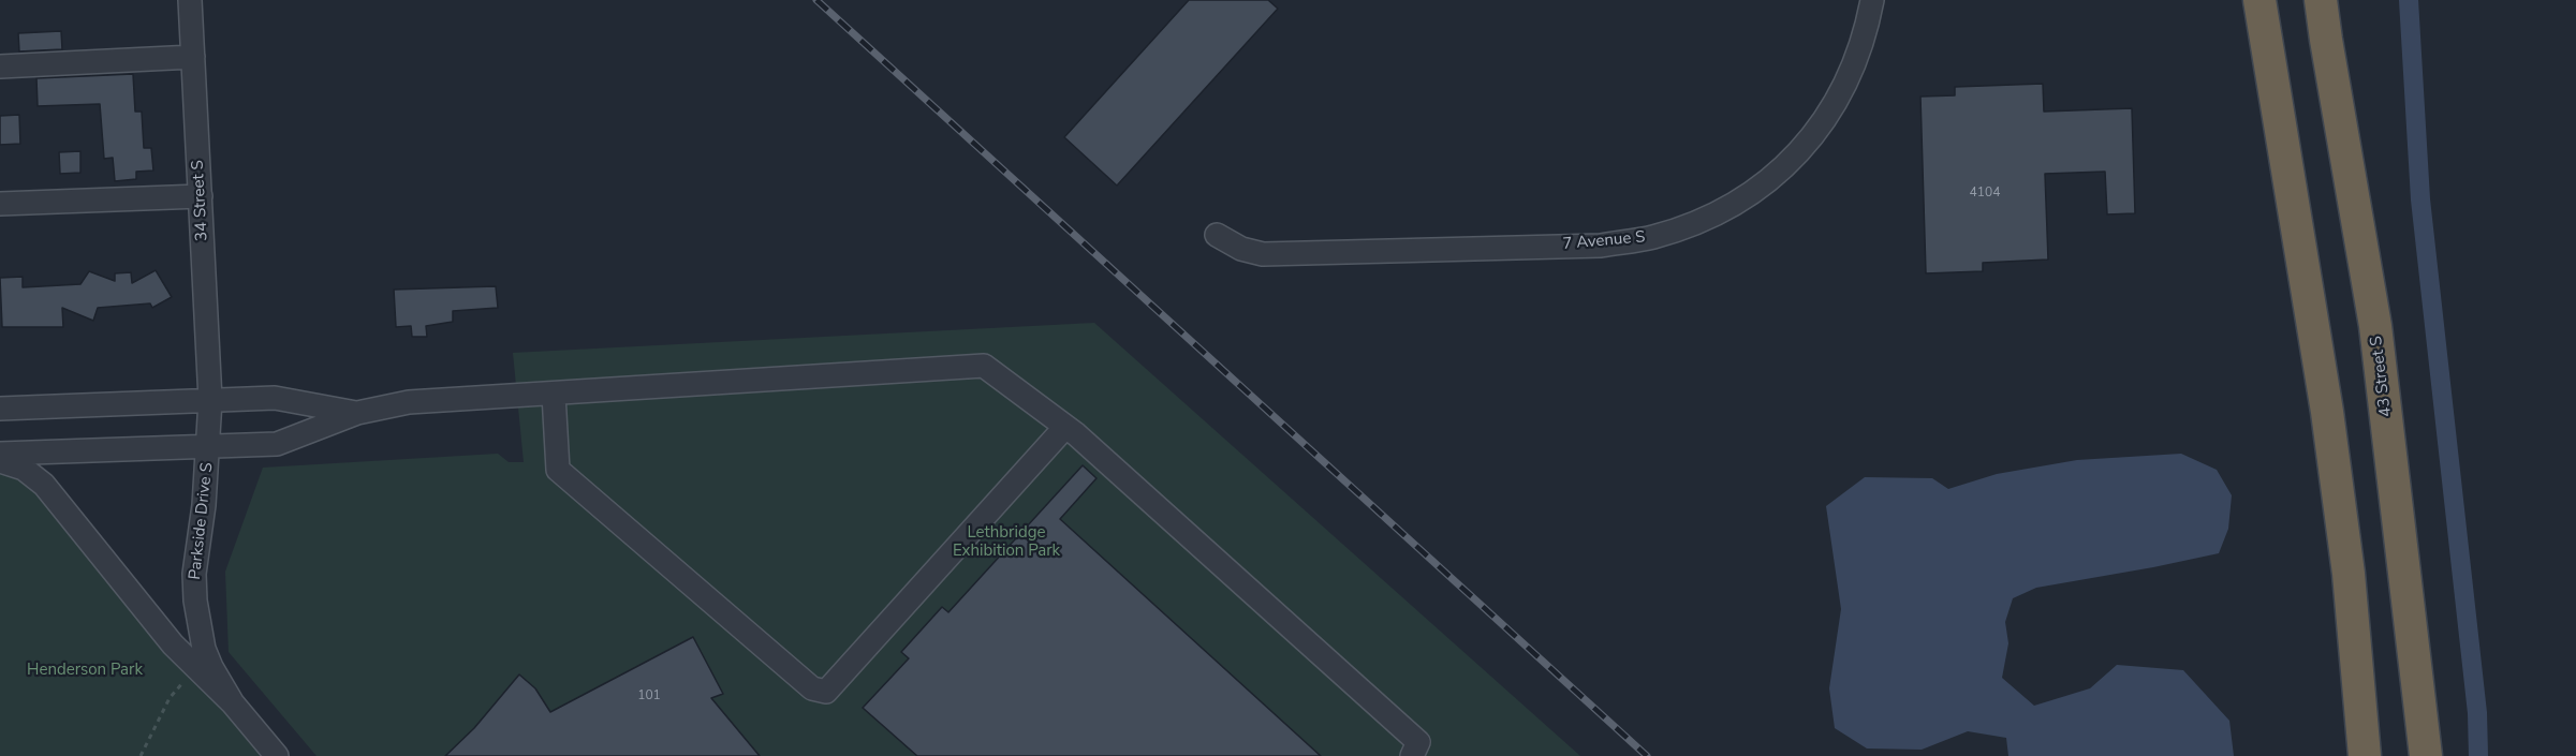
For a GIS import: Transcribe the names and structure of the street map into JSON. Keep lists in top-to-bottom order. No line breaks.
{"streets":{"highway":["43 Street S"],"street":["34 Street S","7 Avenue S","Parkside Drive S"]},"crossings":[["34 Street S","Parkside Drive S"]],"parks":["Lethbridge Exhibition Park","Henderson Park"],"house_numbers":["4104","101"]}
